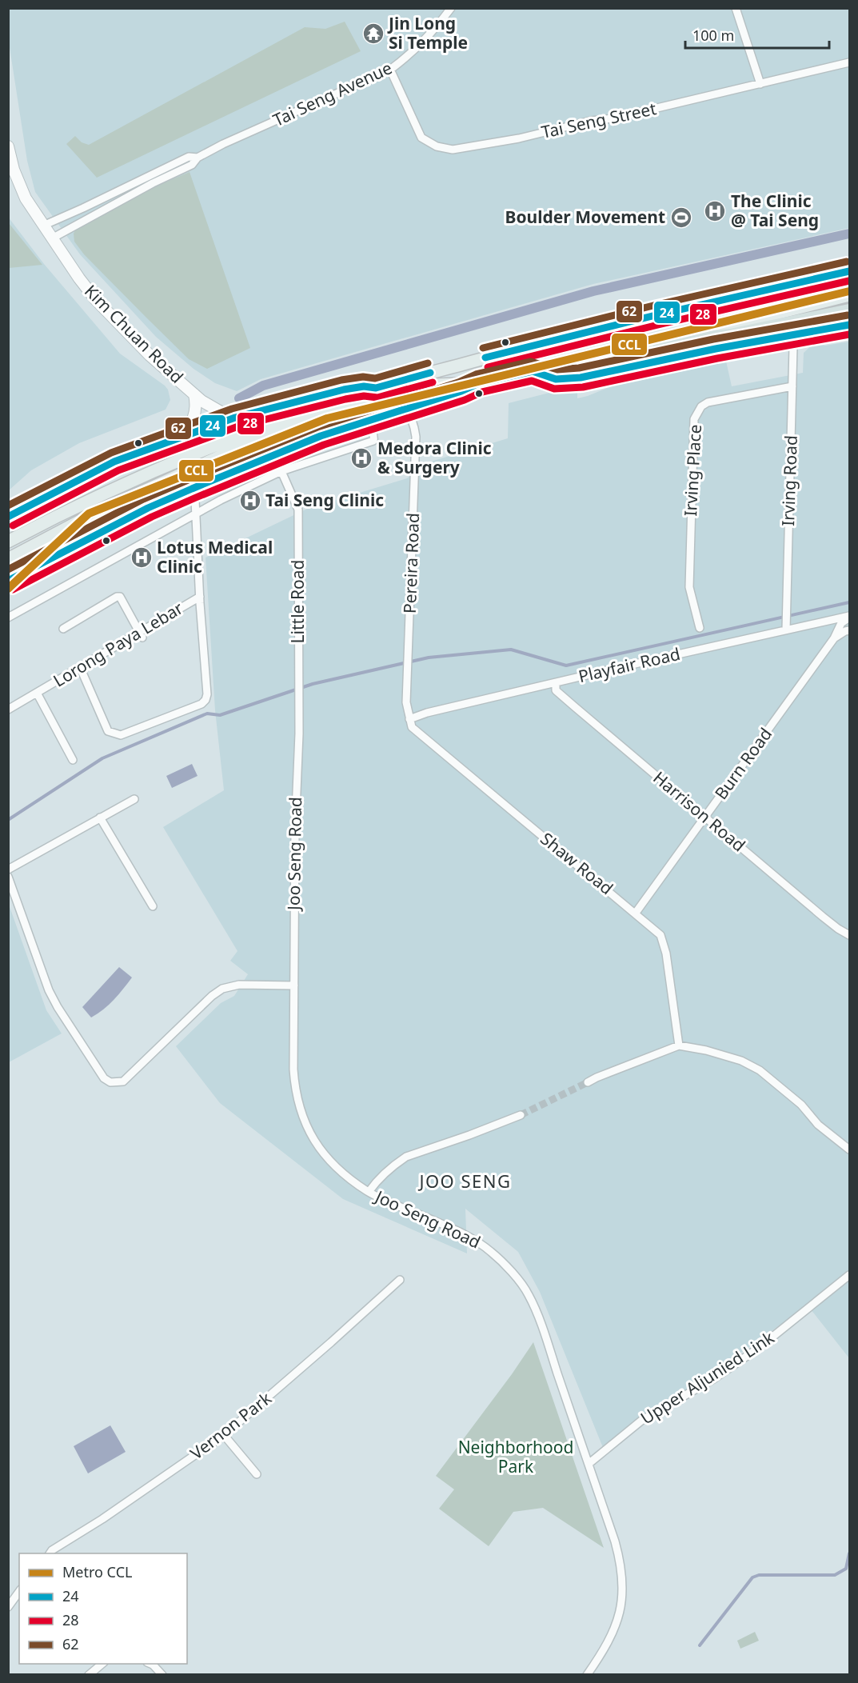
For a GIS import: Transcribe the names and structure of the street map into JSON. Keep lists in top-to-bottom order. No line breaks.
{"streets":{"main road":["Kim Chuan Road"],"street":["Tai Seng Avenue","Tai Seng Street","Irving Place","Irving Road","Pereira Road","Little Road","Lorong Paya Lebar","Playfair Road","Burn Road","Harrison Road","Joo Seng Road","Shaw Road","Upper Aljunied Link","Vernon Park"]},"crossings":[["Tai Seng Avenue","Tai Seng Street"],["Tai Seng Avenue","Kim Chuan Road"],["Irving Place","Irving Road"],["Irving Road","Playfair Road"],["Pereira Road","Playfair Road"],["Pereira Road","Shaw Road"],["Little Road","Joo Seng Road"],["Playfair Road","Burn Road"],["Playfair Road","Harrison Road"],["Playfair Road","Shaw Road"],["Burn Road","Harrison Road"],["Burn Road","Shaw Road"],["Joo Seng Road","Upper Aljunied Link"]],"districts":["JOO SENG"],"parks":["Neighborhood Park"],"places":{"temple":["Jin Long Si Temple"],"hospital":["The Clinic @ Tai Seng","Medora Clinic & Surgery","Tai Seng Clinic","Lotus Medical Clinic"],"sports":["Boulder Movement"]},"lines":["transit line 62","transit line 24","transit line 28","metro line CCL"],"legend":["Metro CCL","24","28","62"],"scale_bar":"100 m"}
